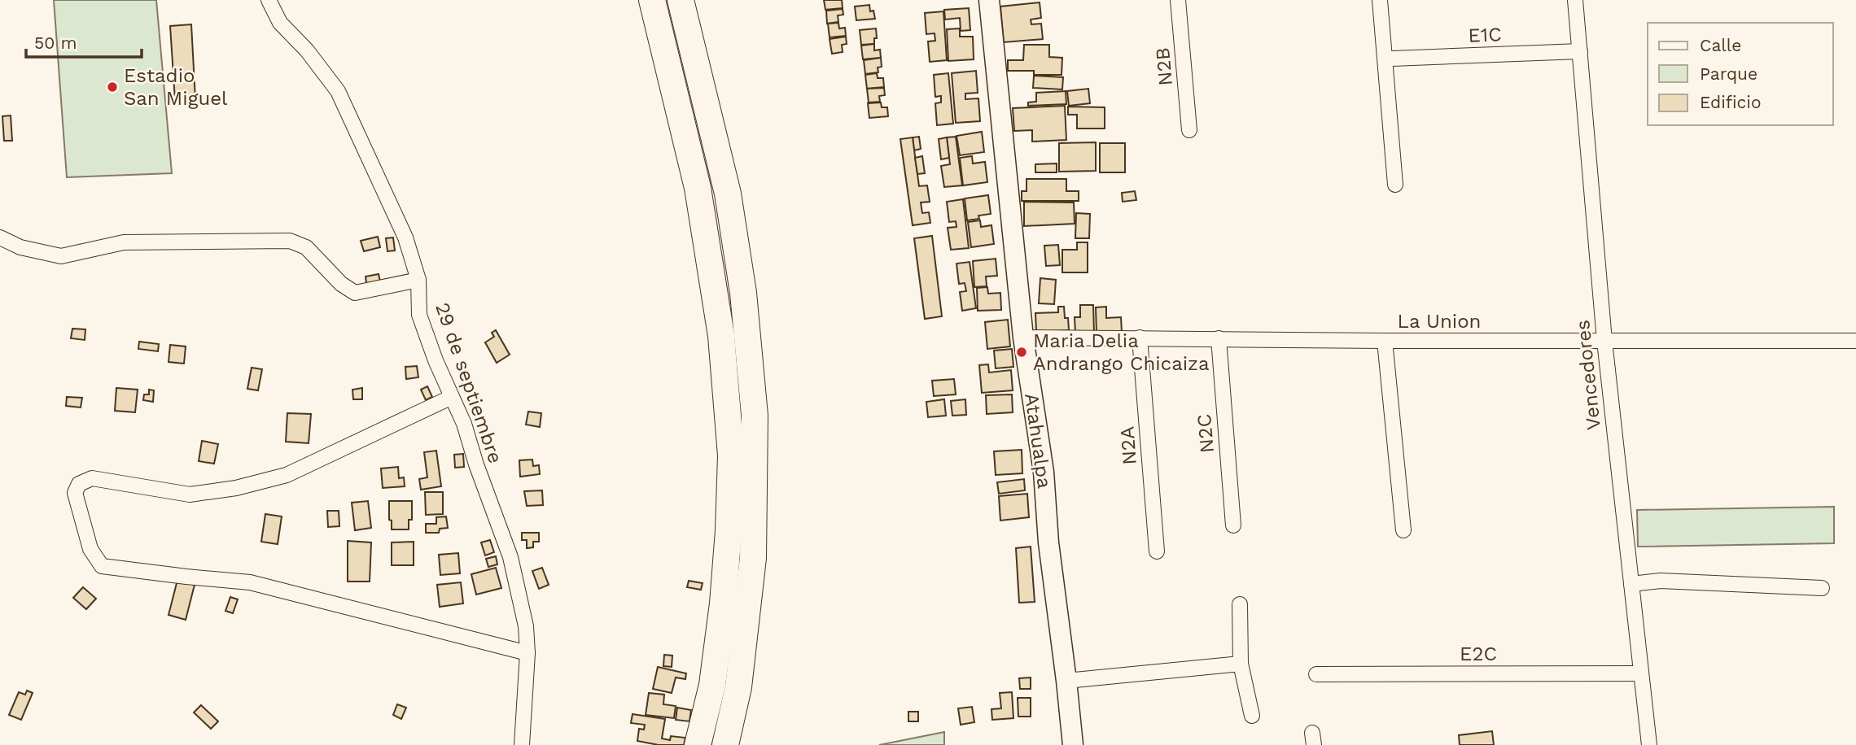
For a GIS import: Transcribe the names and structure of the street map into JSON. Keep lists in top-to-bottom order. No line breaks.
{"streets":{"street":["E1C","N2B","La Union","Vencedores","29 de septiembre","N2C","Atahualpa","N2A","E2C"]},"crossings":[["E1C","Vencedores"],["La Union","Vencedores"],["La Union","N2C"],["La Union","Atahualpa"],["La Union","N2A"],["Vencedores","E2C"]],"places":["Estadio San Miguel","Maria Delia Andrango Chicaiza"],"legend":["Calle","Parque","Edificio"],"scale_bar":"50 m"}
